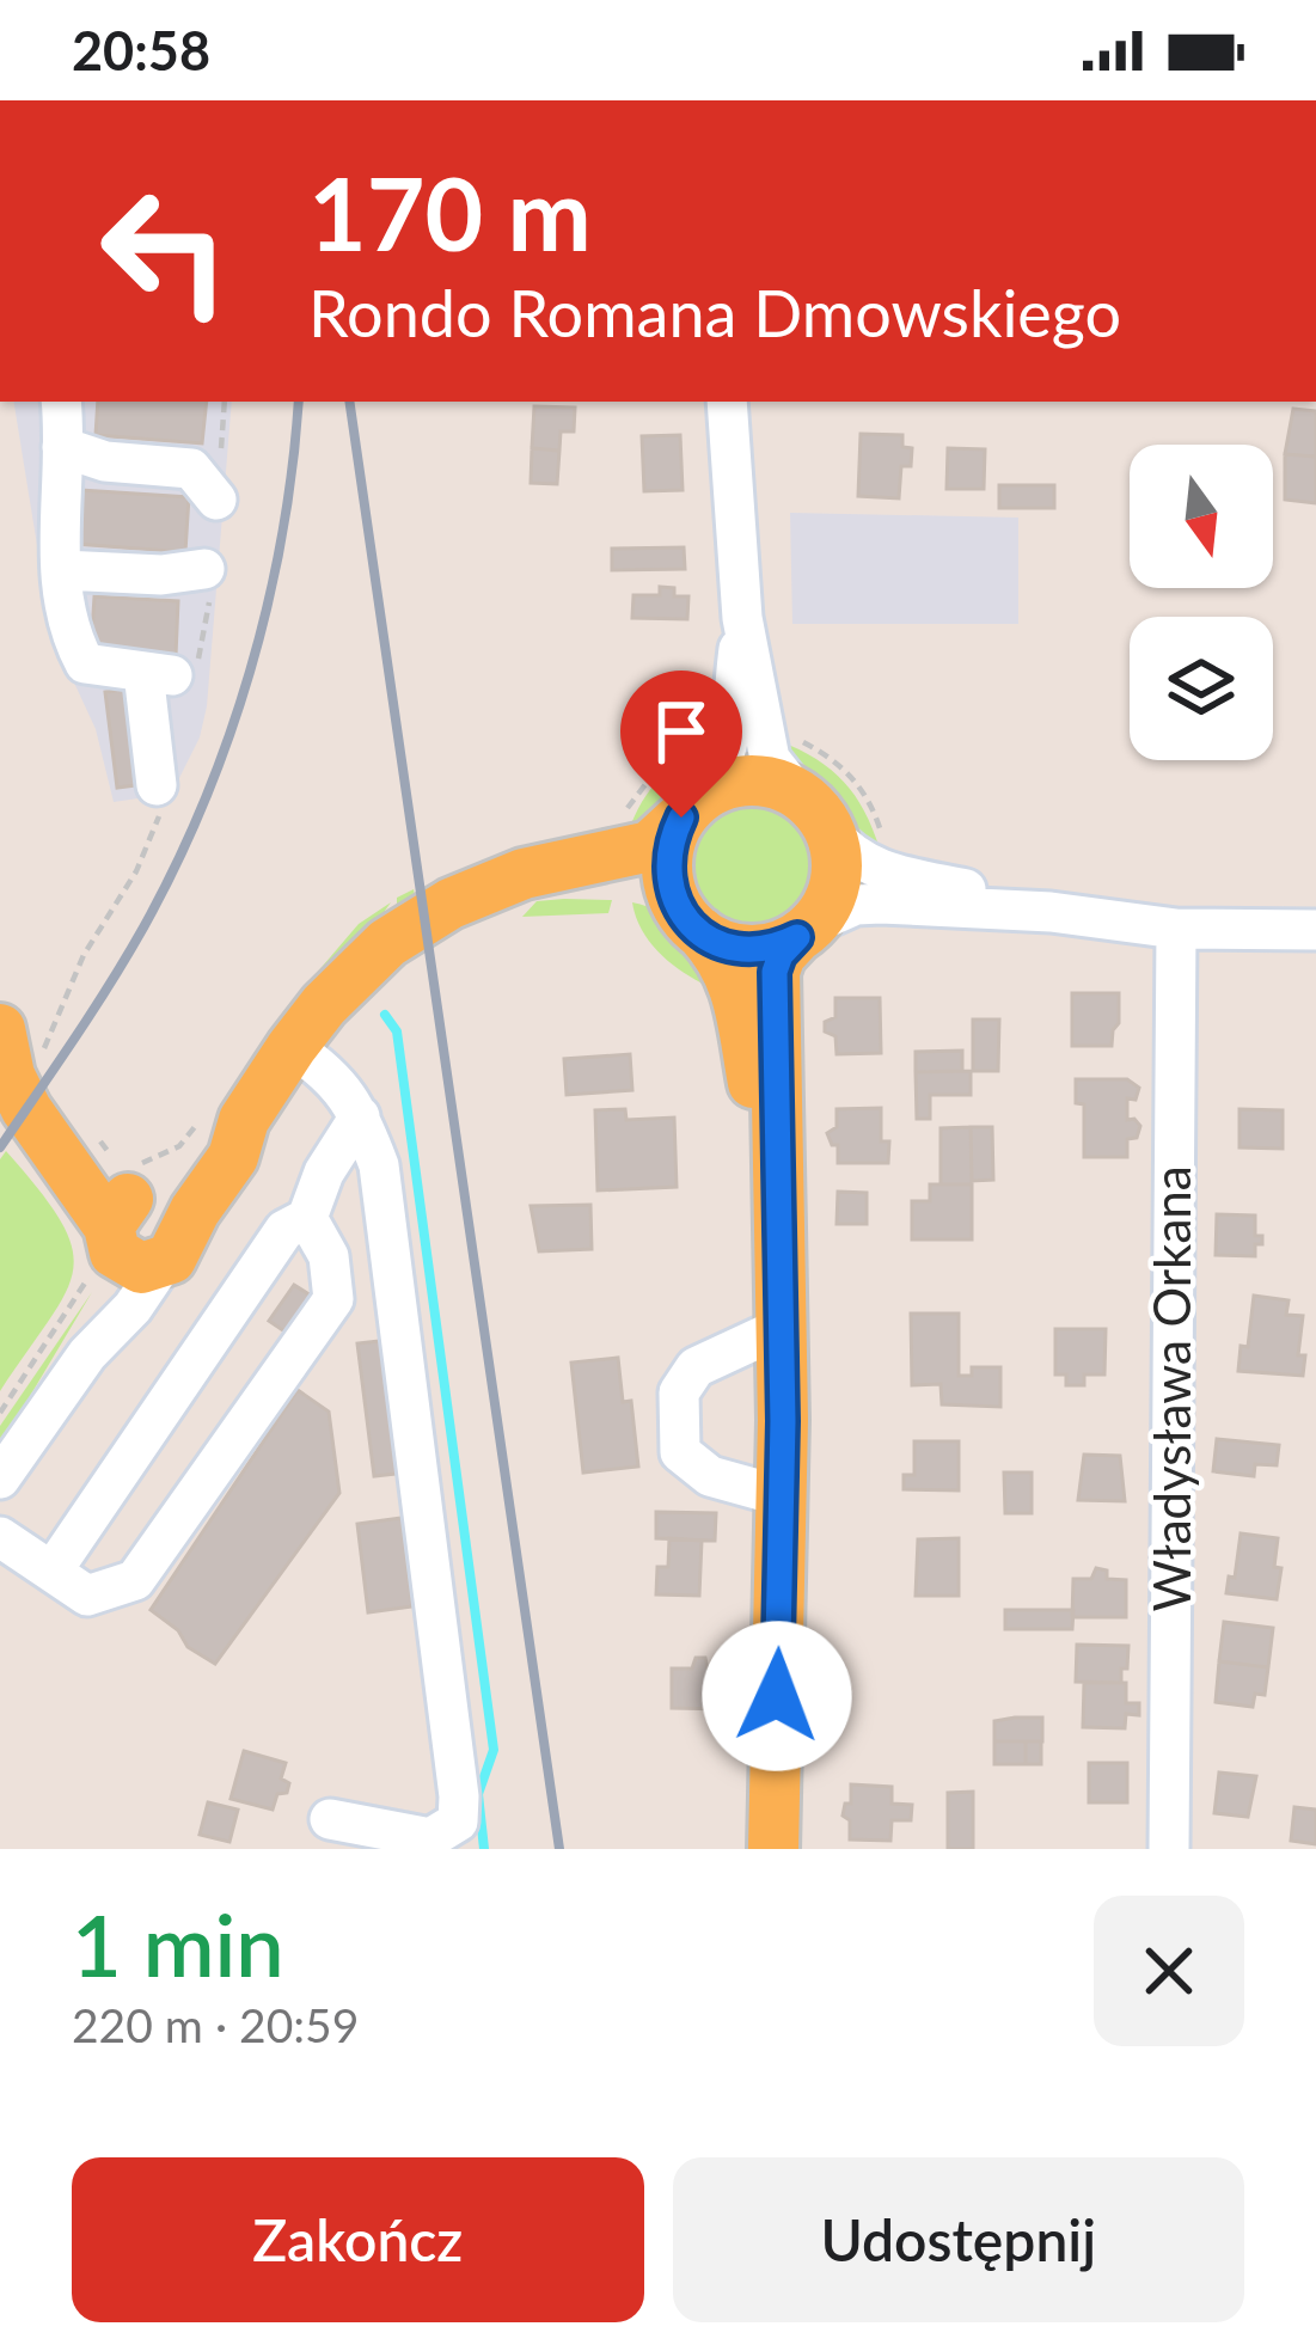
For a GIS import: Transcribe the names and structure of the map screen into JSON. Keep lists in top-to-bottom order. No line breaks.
{"streets":{"street":["Władysława Orkana"]},"north":"bottom","page":{"status":"20:58","turn":["170 m","Rondo Romana Dmowskiego"],"heading":["1 min","220 m · 20:59"],"buttons":["Zakończ","Udostępnij"]}}
